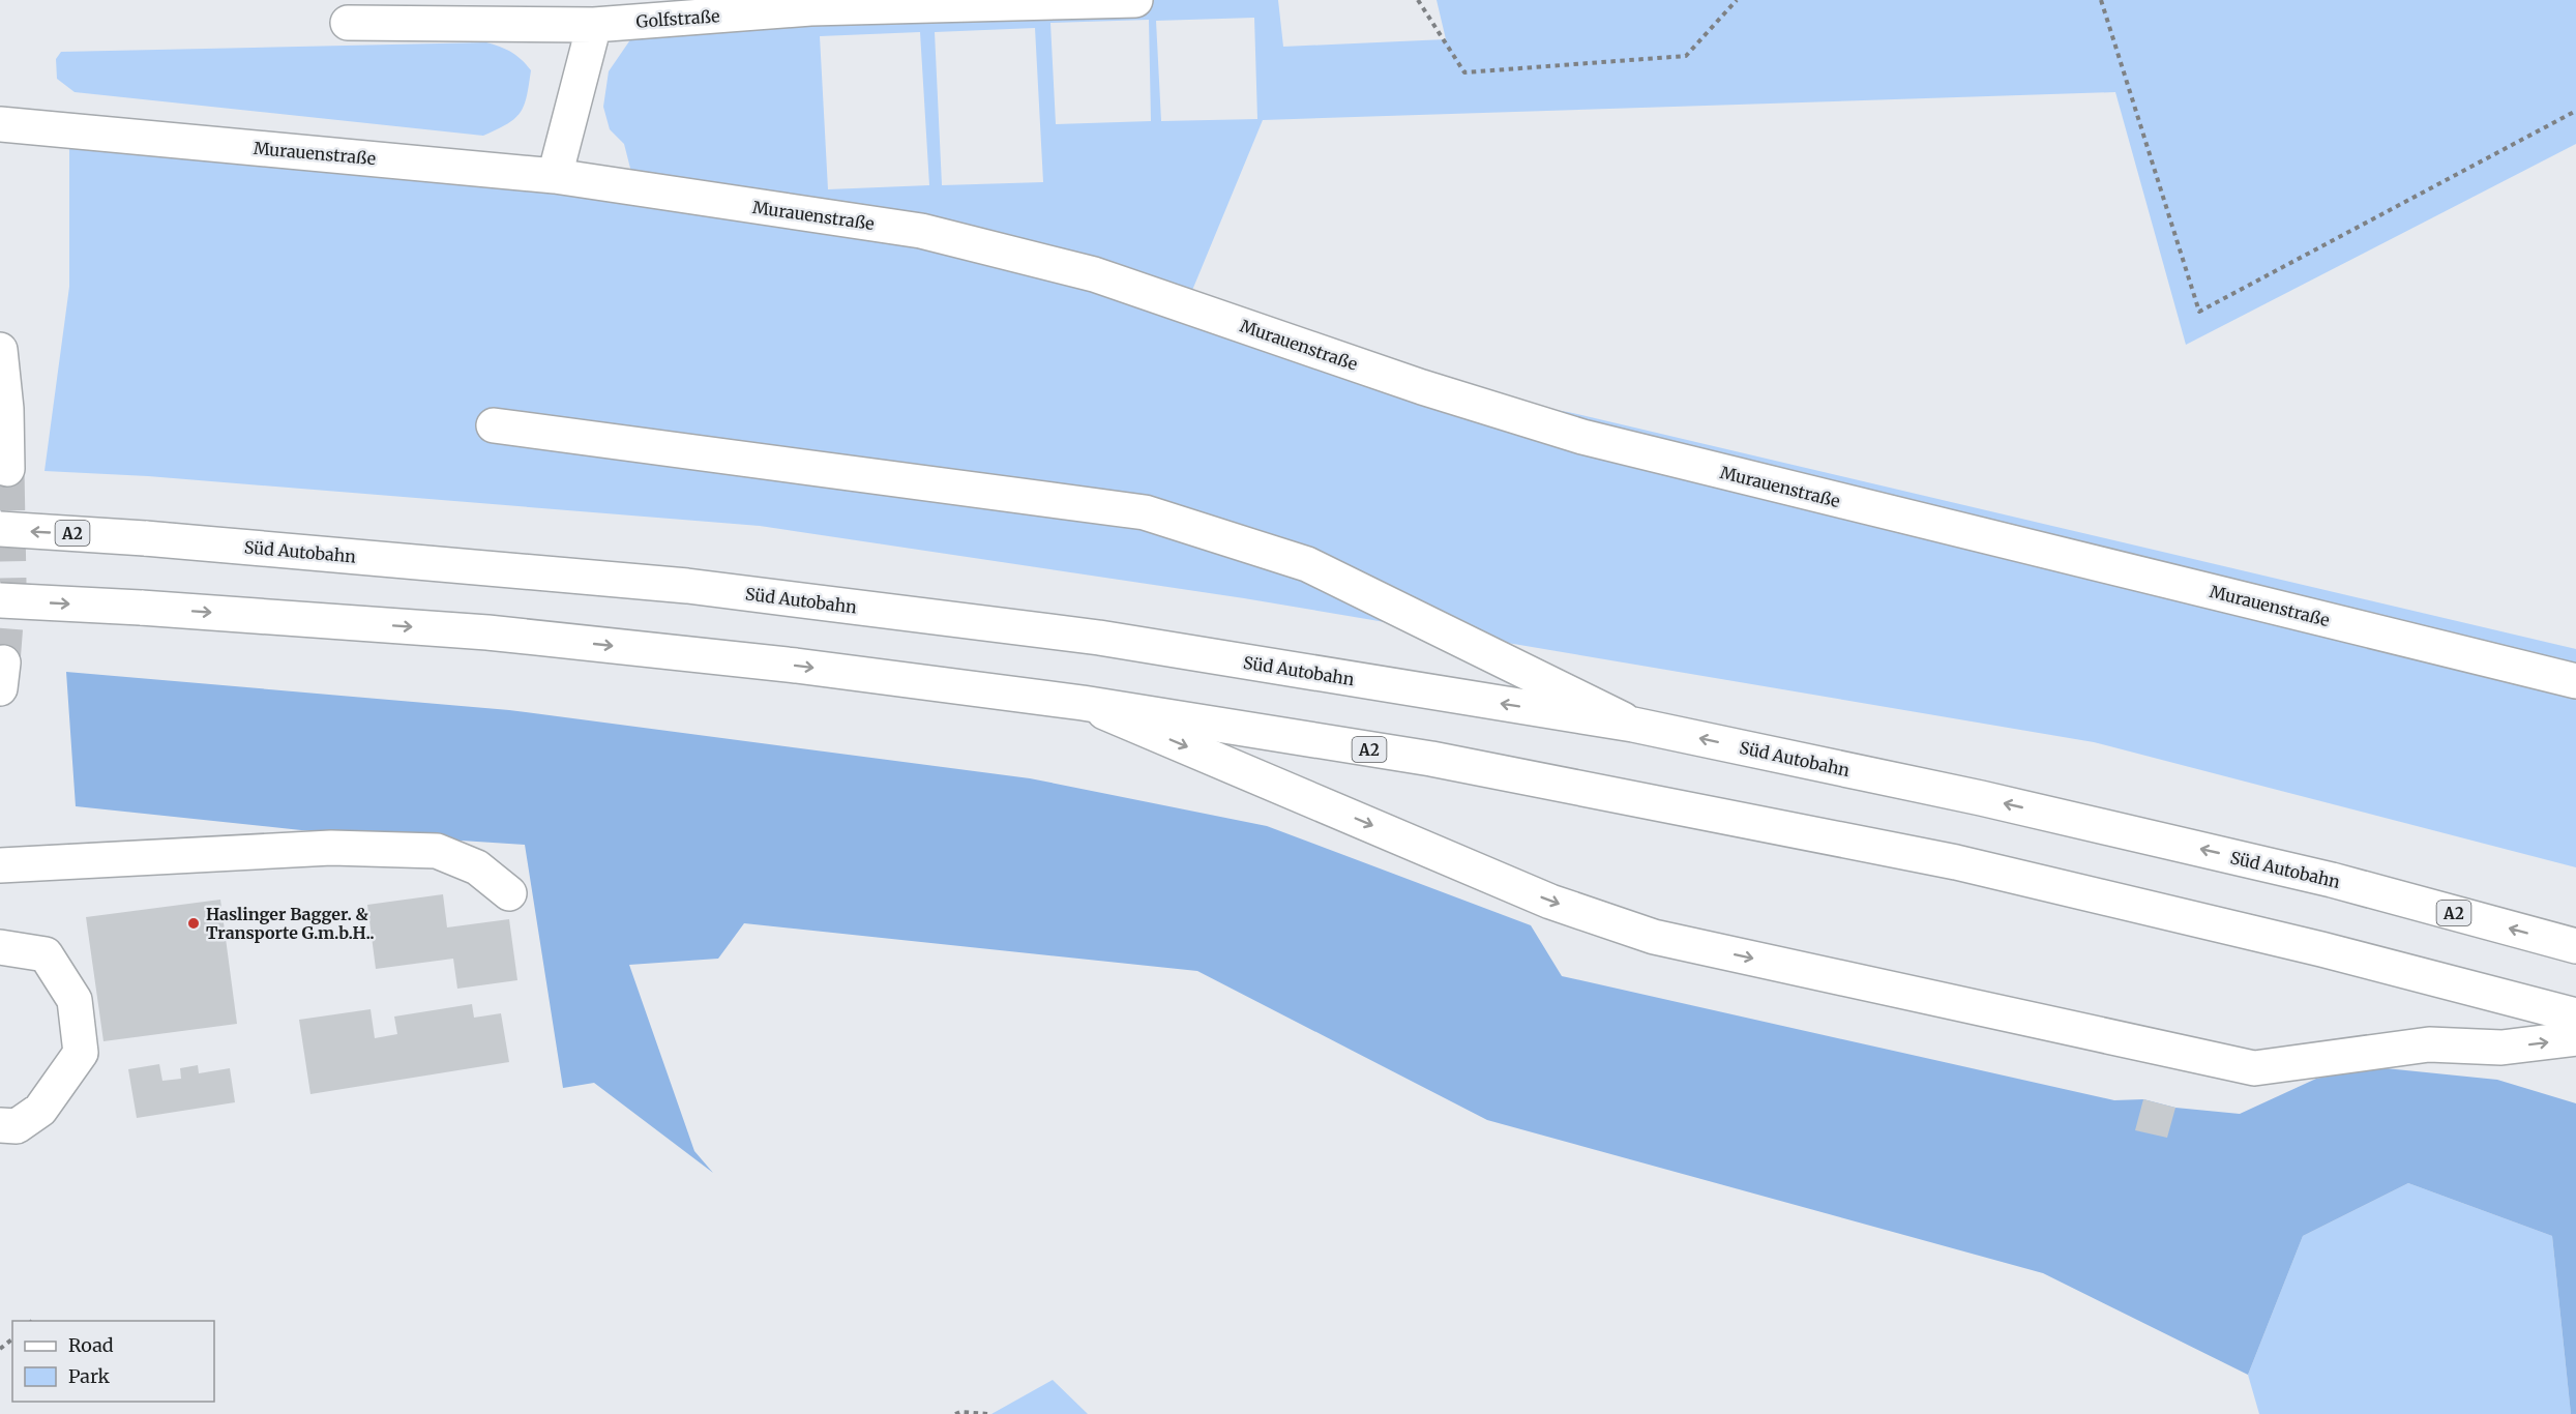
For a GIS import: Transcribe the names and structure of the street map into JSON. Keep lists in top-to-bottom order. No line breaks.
{"streets":{"main road":["Golfstraße","Murauenstraße","A2","Süd Autobahn"]},"places":["Haslinger Bagger. & Transporte G.m.b.H.."],"legend":["Road","Park"]}
